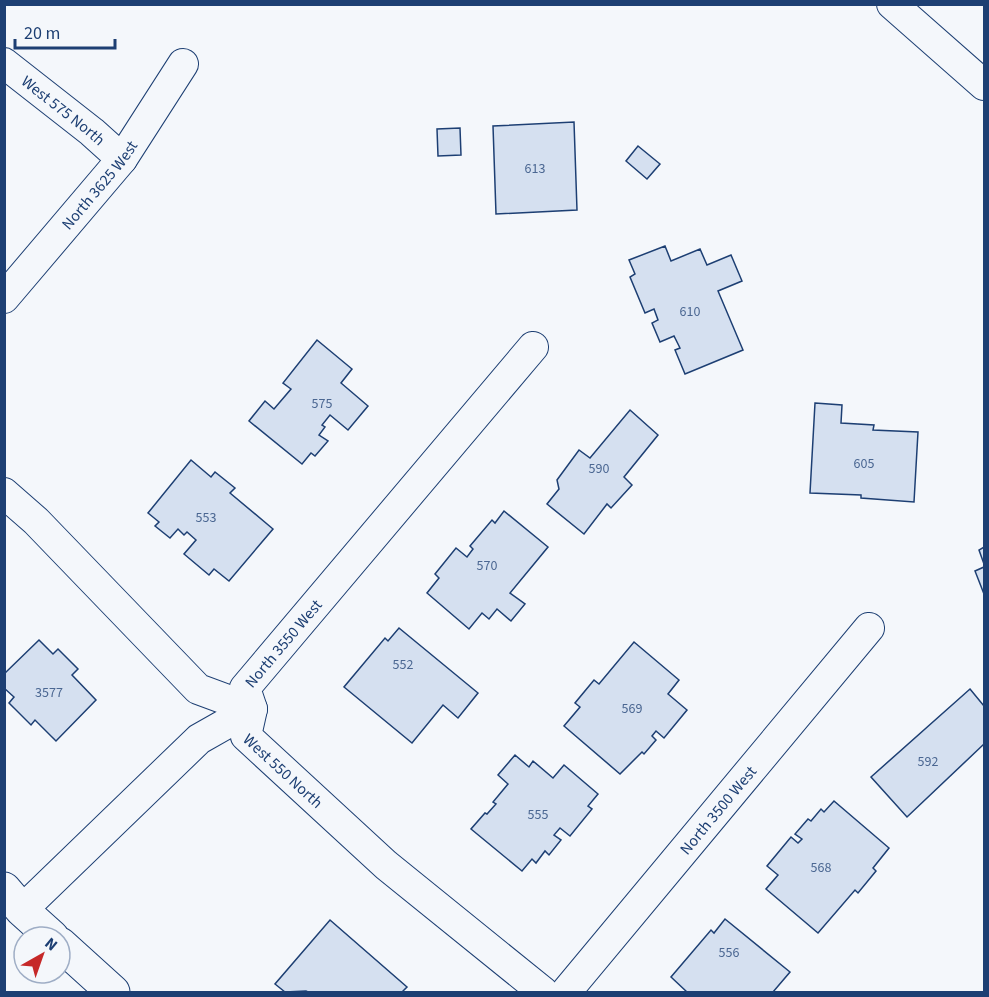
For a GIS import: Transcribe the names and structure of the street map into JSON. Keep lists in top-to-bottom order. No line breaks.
{"streets":{"street":["West 575 North","North 3625 West","North 3550 West","West 550 North","North 3500 West"]},"crossings":[["West 575 North","North 3625 West"],["North 3550 West","West 550 North"]],"house_numbers":["613","610","575","605","590","553","570","552","3577","569","592","555","568","556"],"scale_bar":"20 m","north":"top right"}
